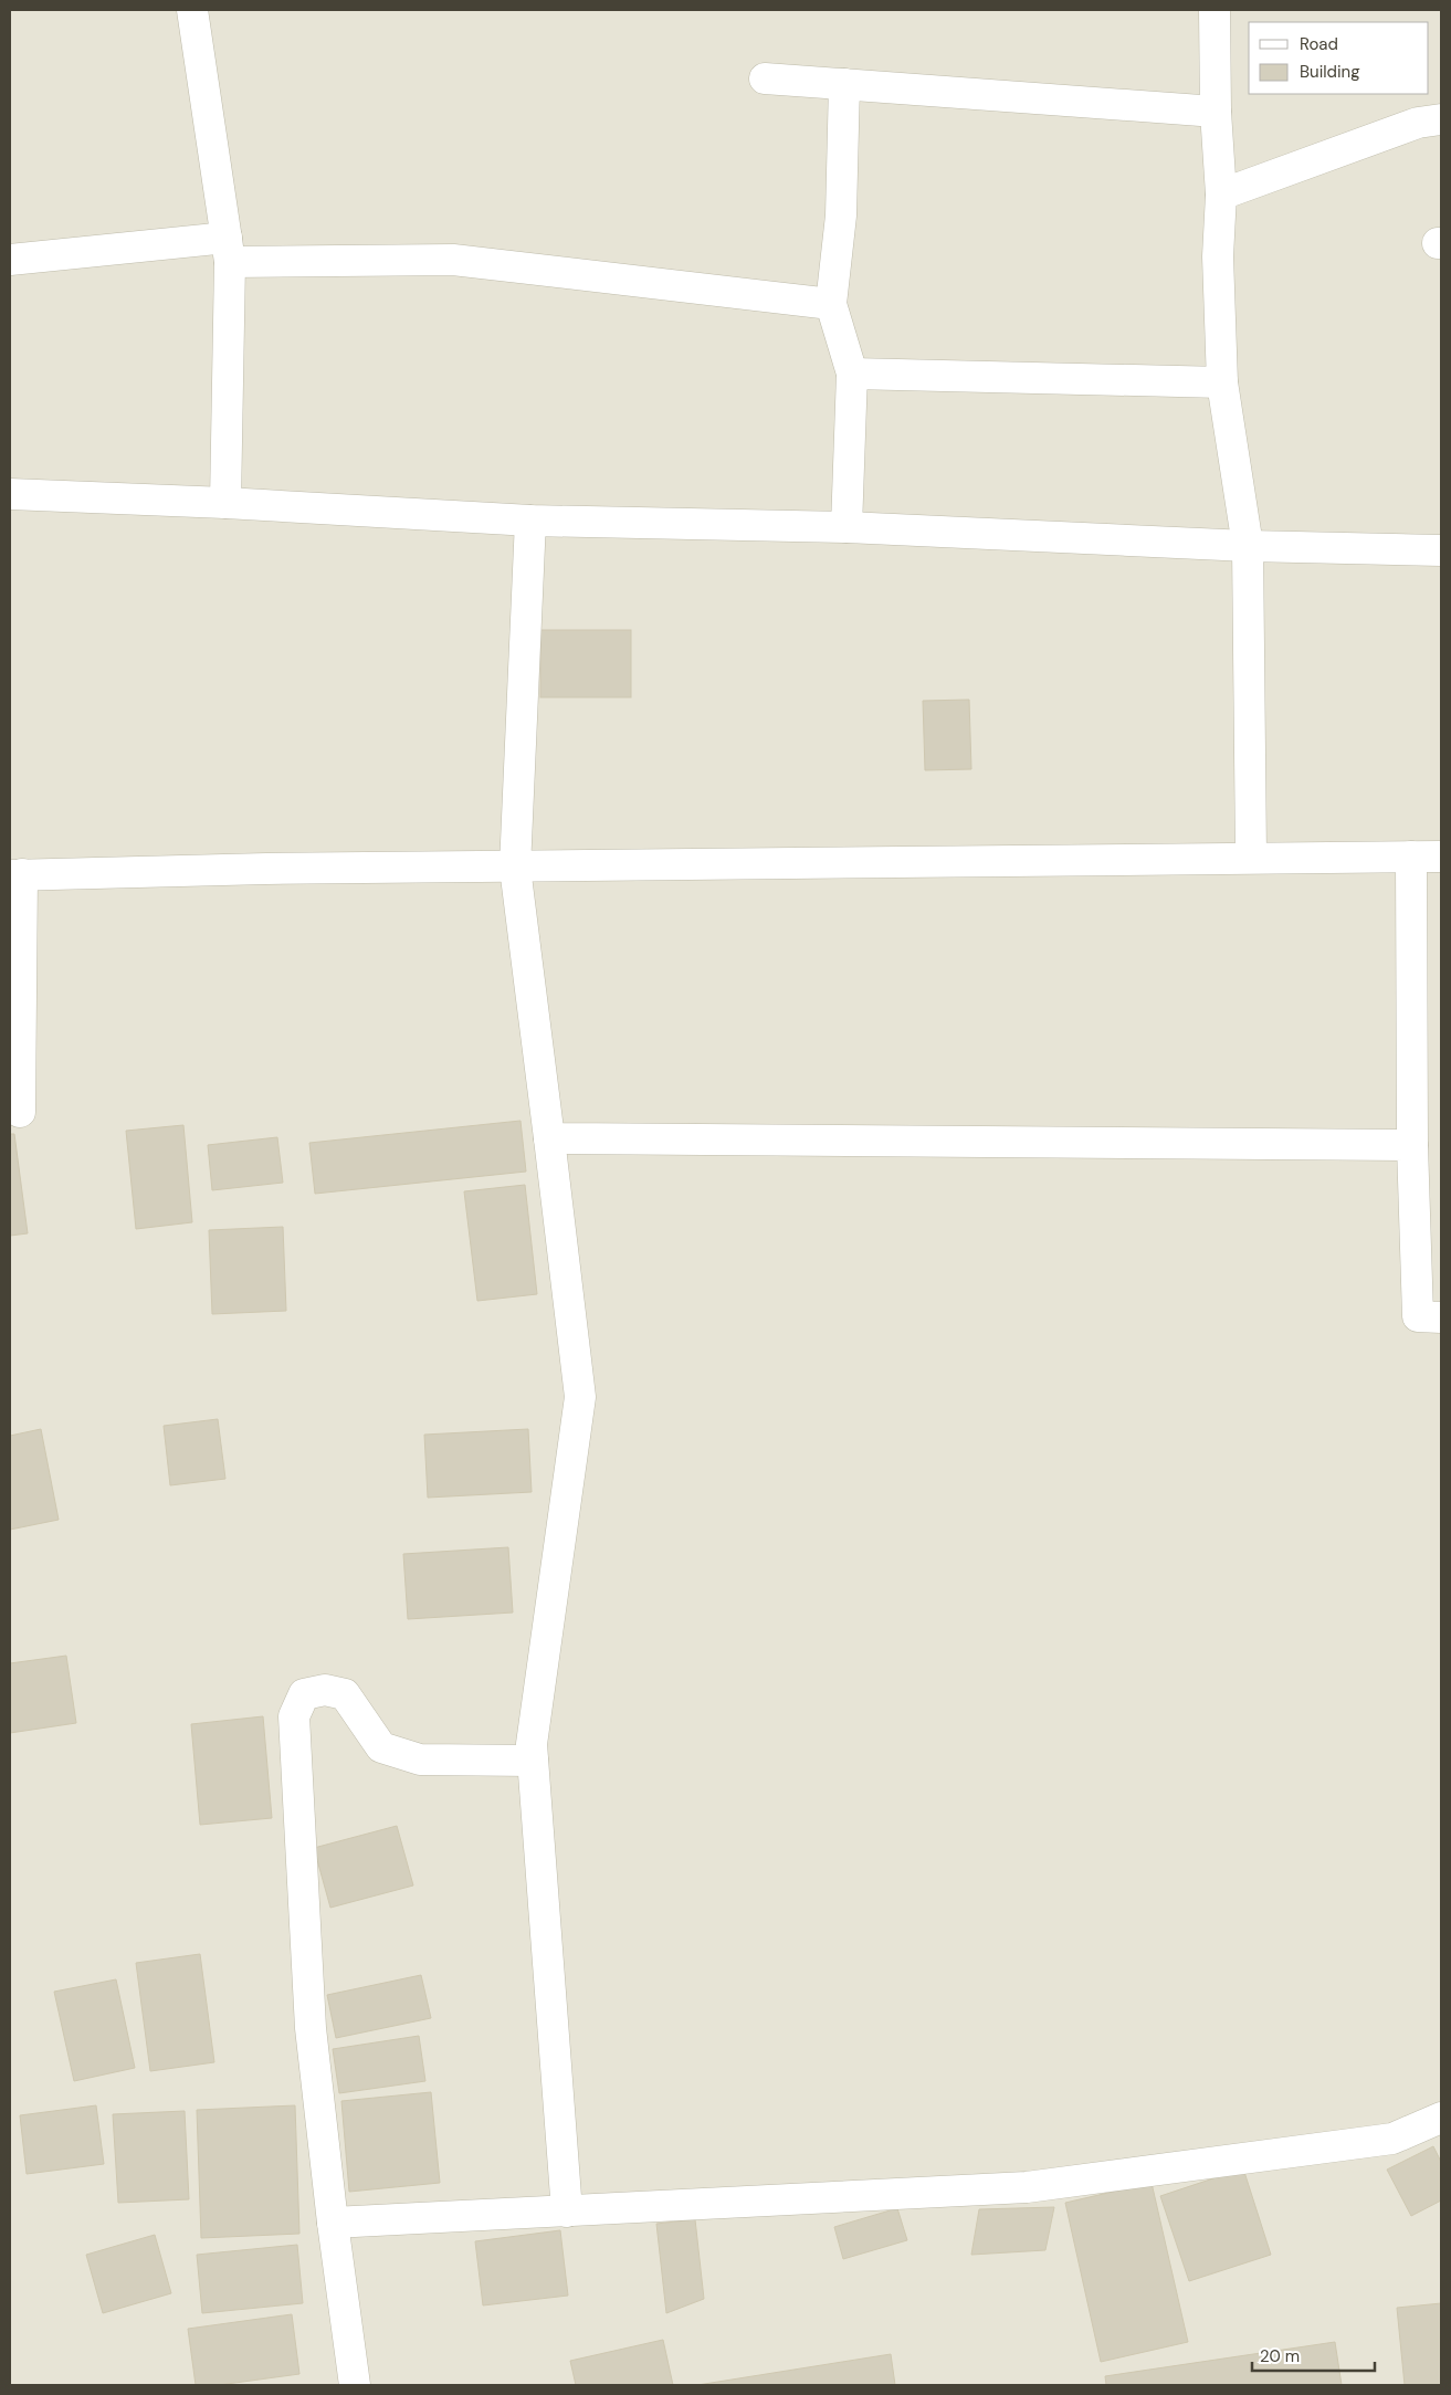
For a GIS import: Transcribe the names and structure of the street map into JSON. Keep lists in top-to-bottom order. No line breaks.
{"legend":["Road","Building"],"scale_bar":"20 m"}
